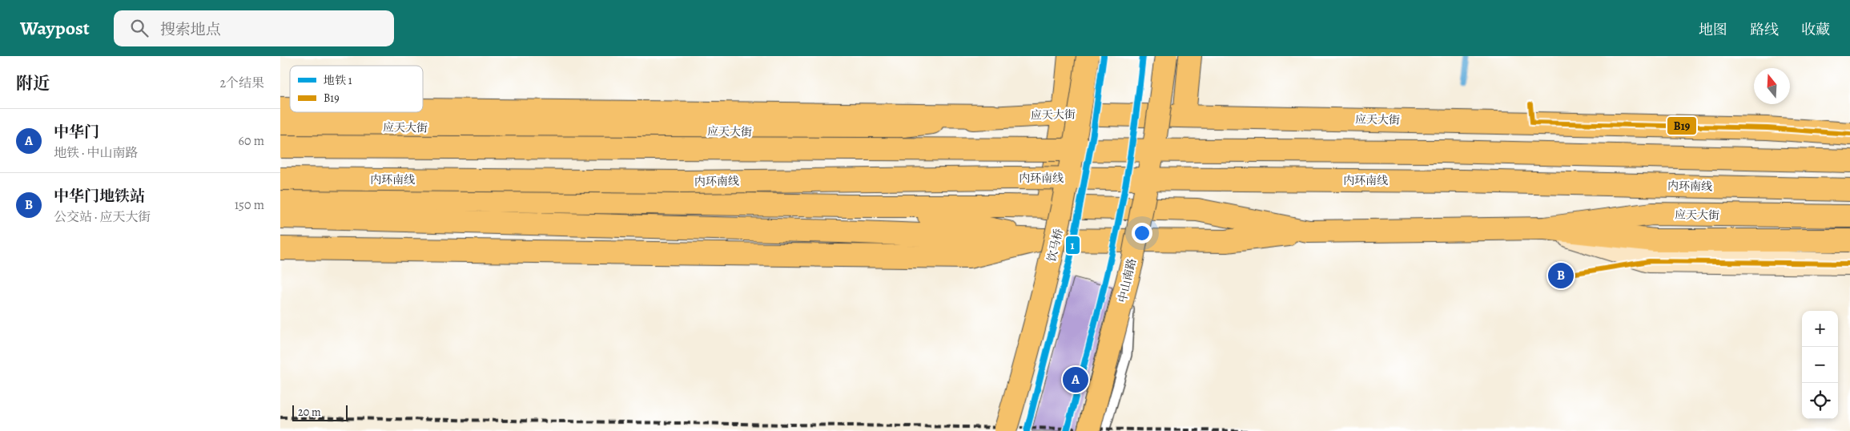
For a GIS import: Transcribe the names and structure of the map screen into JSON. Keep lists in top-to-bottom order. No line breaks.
{"streets":{"main road":["应天大街","内环南线","饮马桥","中山南路"]},"lines":["metro line 1","transit line B19"],"legend":["地铁 1","B19"],"scale_bar":"20 m","north":"top","page":{"header":"Waypost","search":"搜索地点","nav":["地图","路线","收藏"],"heading":["附近","2个结果"],"list":[{"mark":"A","name":"中华门","note":"地铁 · 中山南路","value":"60 m"},{"mark":"B","name":"中华门地铁站","note":"公交站 · 应天大街","value":"150 m"}],"pins":["B","A"],"map_buttons":["+","−"],"scale":"20 m"}}
